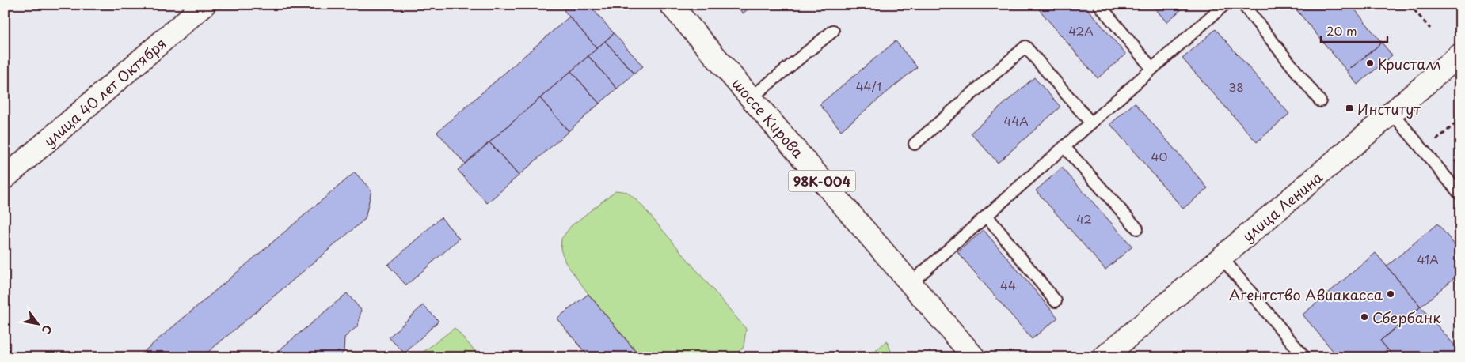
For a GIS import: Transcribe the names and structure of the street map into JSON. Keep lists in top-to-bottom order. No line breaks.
{"streets":{"main road":["улица 40 лет Октября","шоссе Кирова","98К-004","улица Ленина"]},"places":{"other":["Кристалл","Агентство Авиакасса","Сбербанк"],"transit":["Институт"]},"house_numbers":["42А","44/1","38","44А","40","42","41А","44"],"scale_bar":"20 m","north":"bottom right"}
